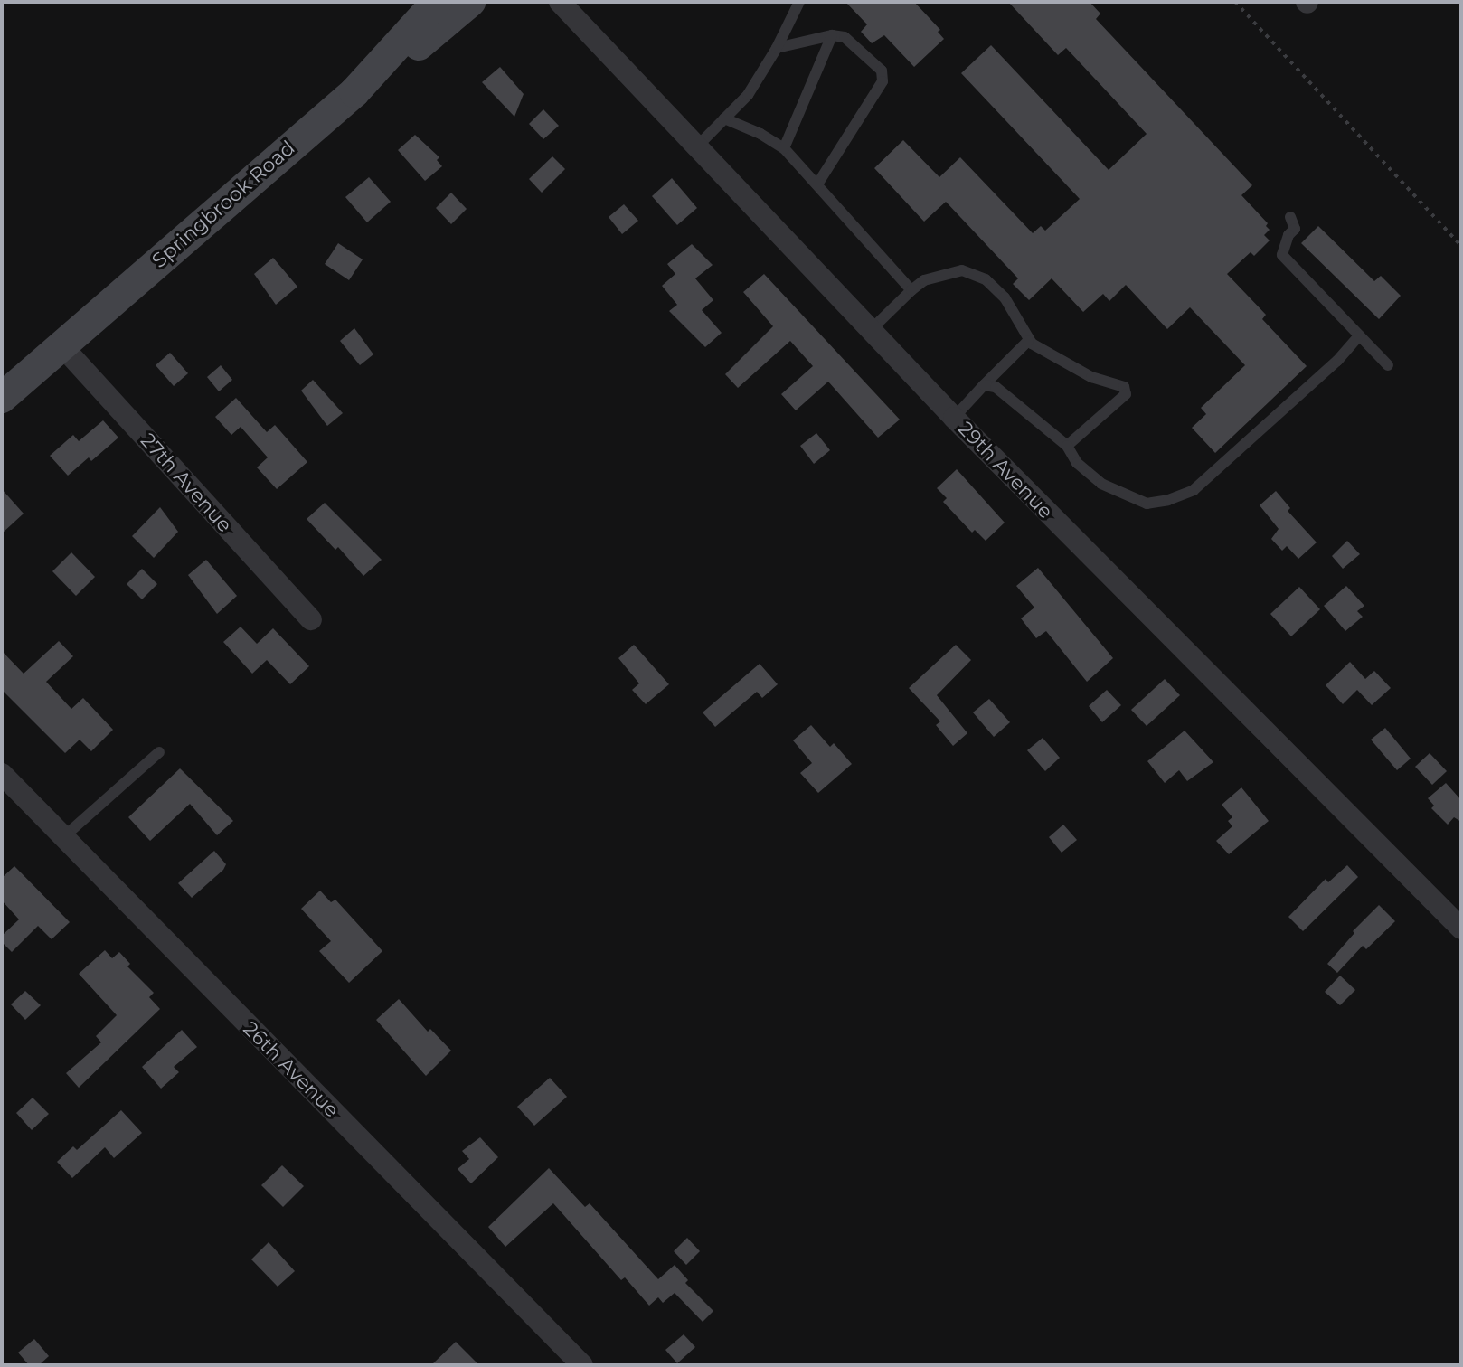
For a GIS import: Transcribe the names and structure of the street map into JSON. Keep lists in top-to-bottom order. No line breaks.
{"streets":{"street":["Springbrook Road","29th Avenue","27th Avenue","26th Avenue"]},"crossings":[["Springbrook Road","27th Avenue"]]}
